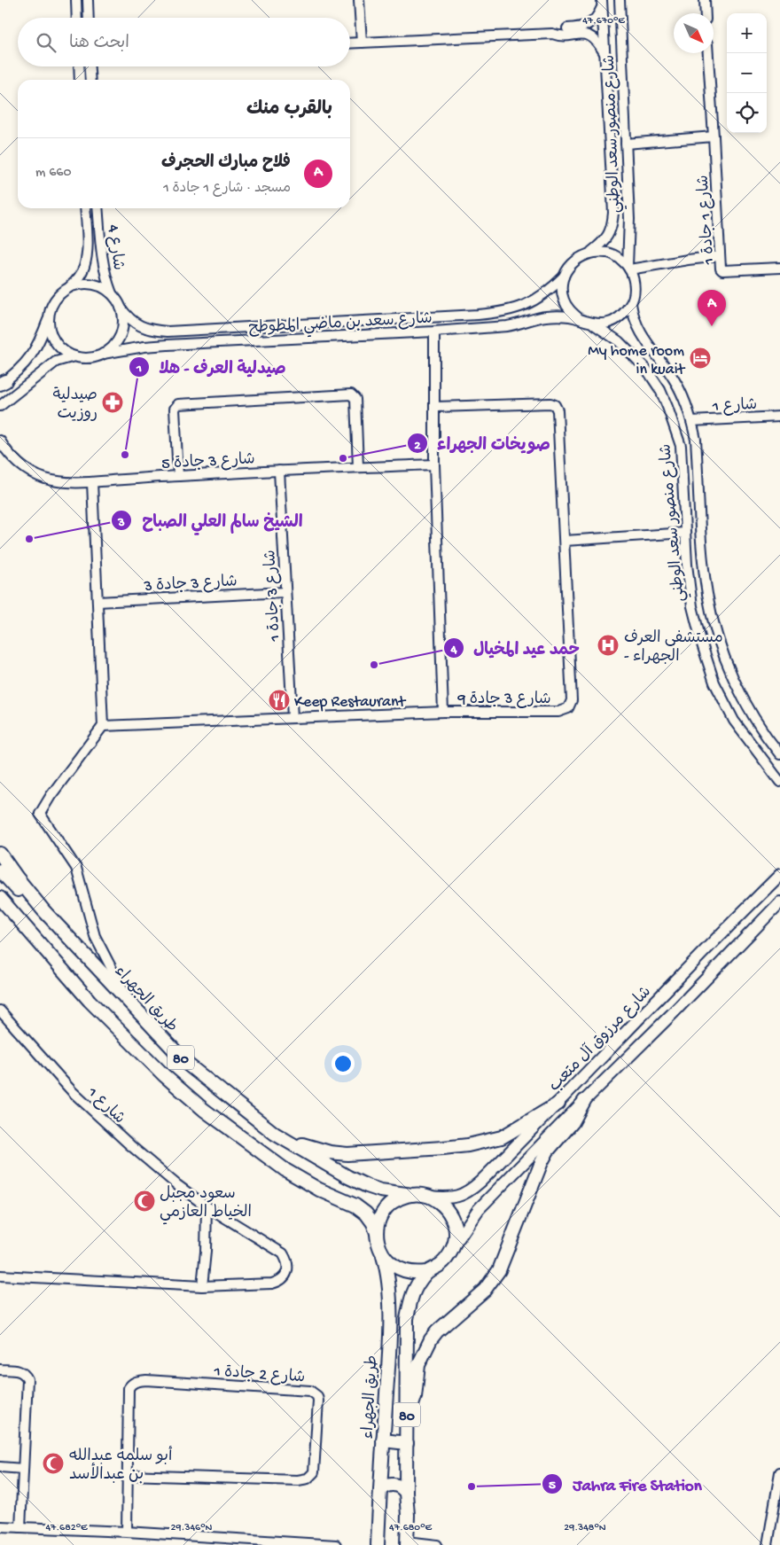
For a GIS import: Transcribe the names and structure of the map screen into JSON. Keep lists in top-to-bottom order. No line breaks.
{"streets":{"highway":["طريق الجهراء","80"],"main road":["شارع مرزوق آل متعب"],"street":["شارع منصور سعد الوطني","شارع 1 جادة 1","شارع 4","شارع سعد بن ماضي المطوطح","شارع 1","شارع 3 جادة 5","شارع 3 جادة 3","شارع 3 جادة 1","شارع 3 جادة 9","شارع 2 جادة 1"]},"crossings":[["شارع منصور سعد الوطني","شارع سعد بن ماضي المطوطح"],["شارع منصور سعد الوطني","شارع 1"],["شارع 4","شارع سعد بن ماضي المطوطح"],["شارع سعد بن ماضي المطوطح","شارع 3 جادة 9"],["شارع 3 جادة 5","شارع 3 جادة 1"],["شارع 3 جادة 5","شارع 3 جادة 9"],["شارع 3 جادة 3","شارع 3 جادة 1"],["طريق الجهراء","شارع مرزوق آل متعب"],["طريق الجهراء","80"],["شارع مرزوق آل متعب","80"]],"places":{"hotel":["My home room in kuait"],"pharmacy":["صيدلية روزيت"],"other":["صيدلية العرف - هلا","صويخات الجهراء","الشيخ سالم العلي الصباح","حمد عيد المخيال","Jahra Fire Station"],"hospital":["مستشفى العرف - الجهراء"],"restaurant":["Keep Restaurant"],"mosque":["سعود مجبل الخياط العازمي","أبو سلمه عبدالله بن عبدالأسد"]},"north":"bottom right","page":{"map_buttons":["+","−"],"search":"ابحث هنا","heading":"بالقرب منك","list":[{"mark":"A","name":"فلاح مبارك الحجرف","note":"مسجد · شارع 1 جادة 1","value":"660 m"}],"pins":"A"},"coordinates":["47.670°E","47.682°E","29.346°N","47.680°E","29.348°N"]}
